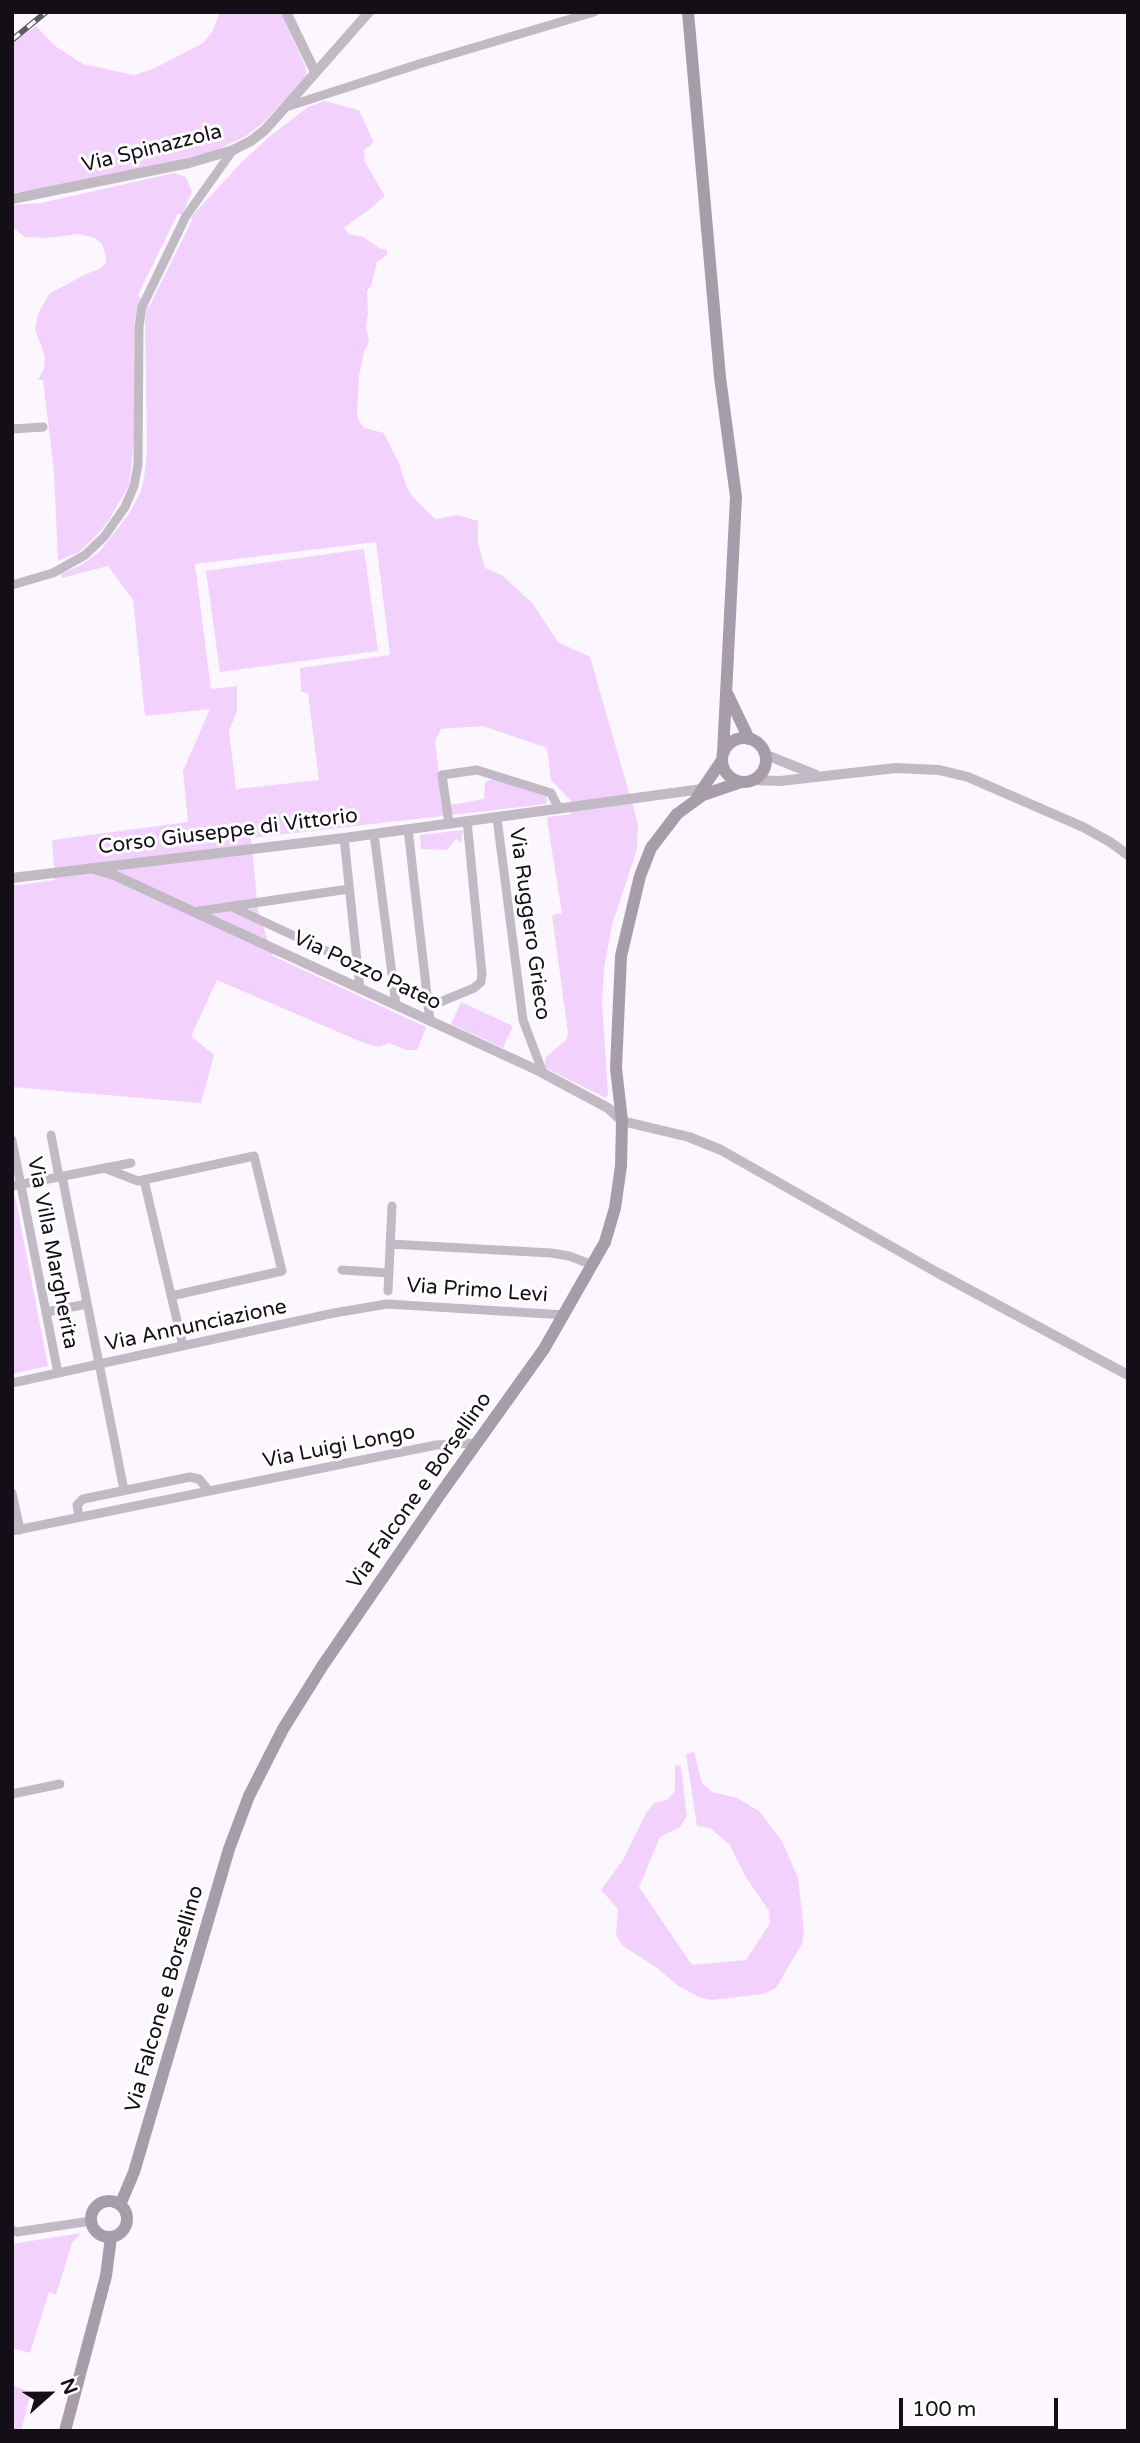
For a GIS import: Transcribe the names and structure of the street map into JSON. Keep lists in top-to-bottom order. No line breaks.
{"streets":{"main road":["Via Falcone e Borsellino"],"street":["Via Spinazzola","Corso Giuseppe di Vittorio","Via Ruggero Grieco","Via Pozzo Pateo","Via Villa Margherita","Via Primo Levi","Via Annunciazione","Via Luigi Longo"]},"crossings":[["Corso Giuseppe di Vittorio","Via Ruggero Grieco"],["Corso Giuseppe di Vittorio","Via Pozzo Pateo"],["Corso Giuseppe di Vittorio","Via Falcone e Borsellino"],["Via Ruggero Grieco","Via Pozzo Pateo"],["Via Pozzo Pateo","Via Falcone e Borsellino"],["Via Villa Margherita","Via Annunciazione"],["Via Primo Levi","Via Annunciazione"],["Via Primo Levi","Via Falcone e Borsellino"],["Via Luigi Longo","Via Falcone e Borsellino"]],"scale_bar":"100 m","north":"right"}
